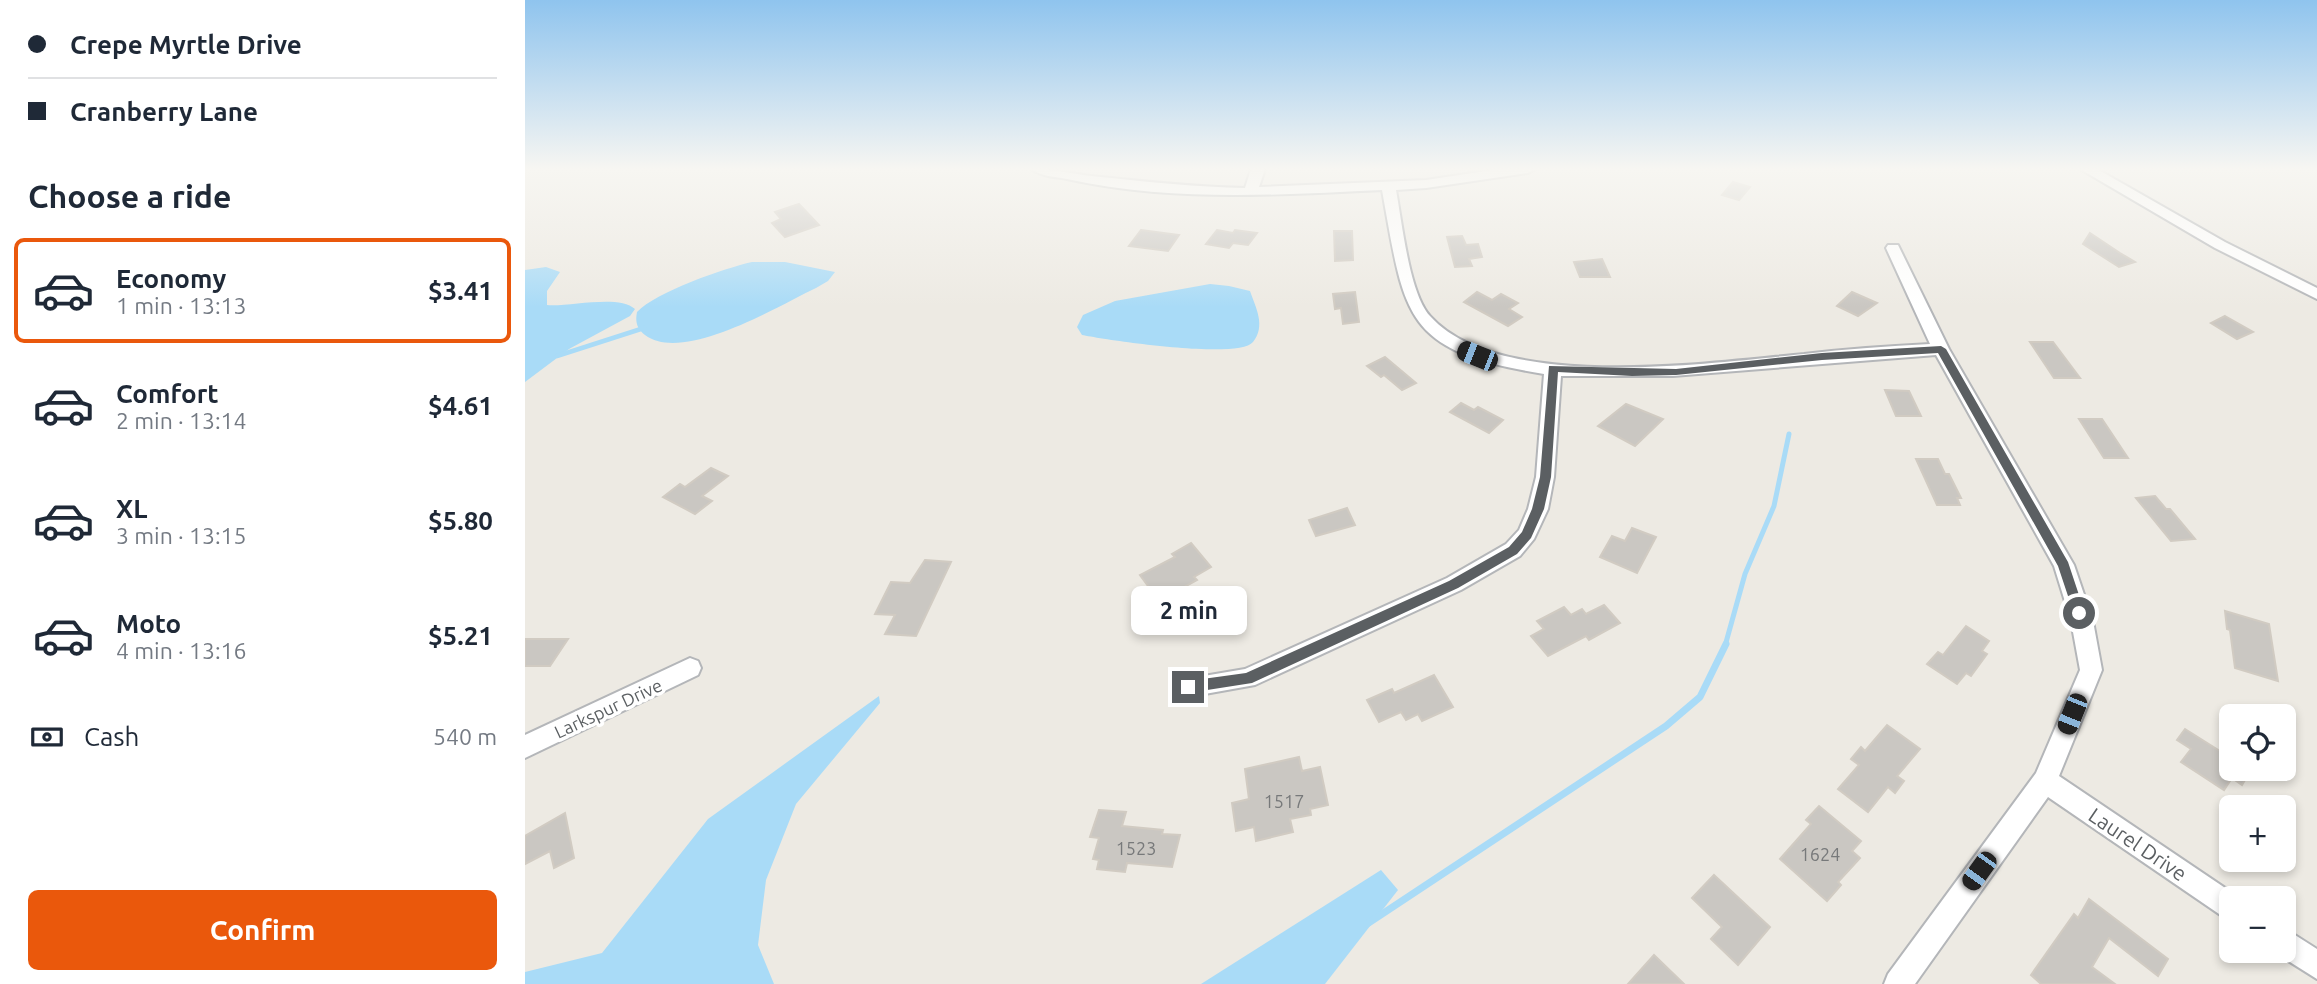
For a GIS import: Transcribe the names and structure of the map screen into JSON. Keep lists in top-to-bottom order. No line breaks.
{"streets":{"street":["Larkspur Drive","Laurel Drive"]},"house_numbers":["1517","1523","1624"],"page":{"banner":["Crepe Myrtle Drive","Cranberry Lane"],"heading":"Choose a ride","list":[{"name":"Economy","note":"1 min · 13:13","value":"$3.41"},{"name":"Comfort","note":"2 min · 13:14","value":"$4.61"},{"name":"XL","note":"3 min · 13:15","value":"$5.80"},{"name":"Moto","note":"4 min · 13:16","value":"$5.21"}],"bubble":"2 min","pay":["Cash","540 m"],"map_buttons":["+","−"],"buttons":"Confirm"}}
